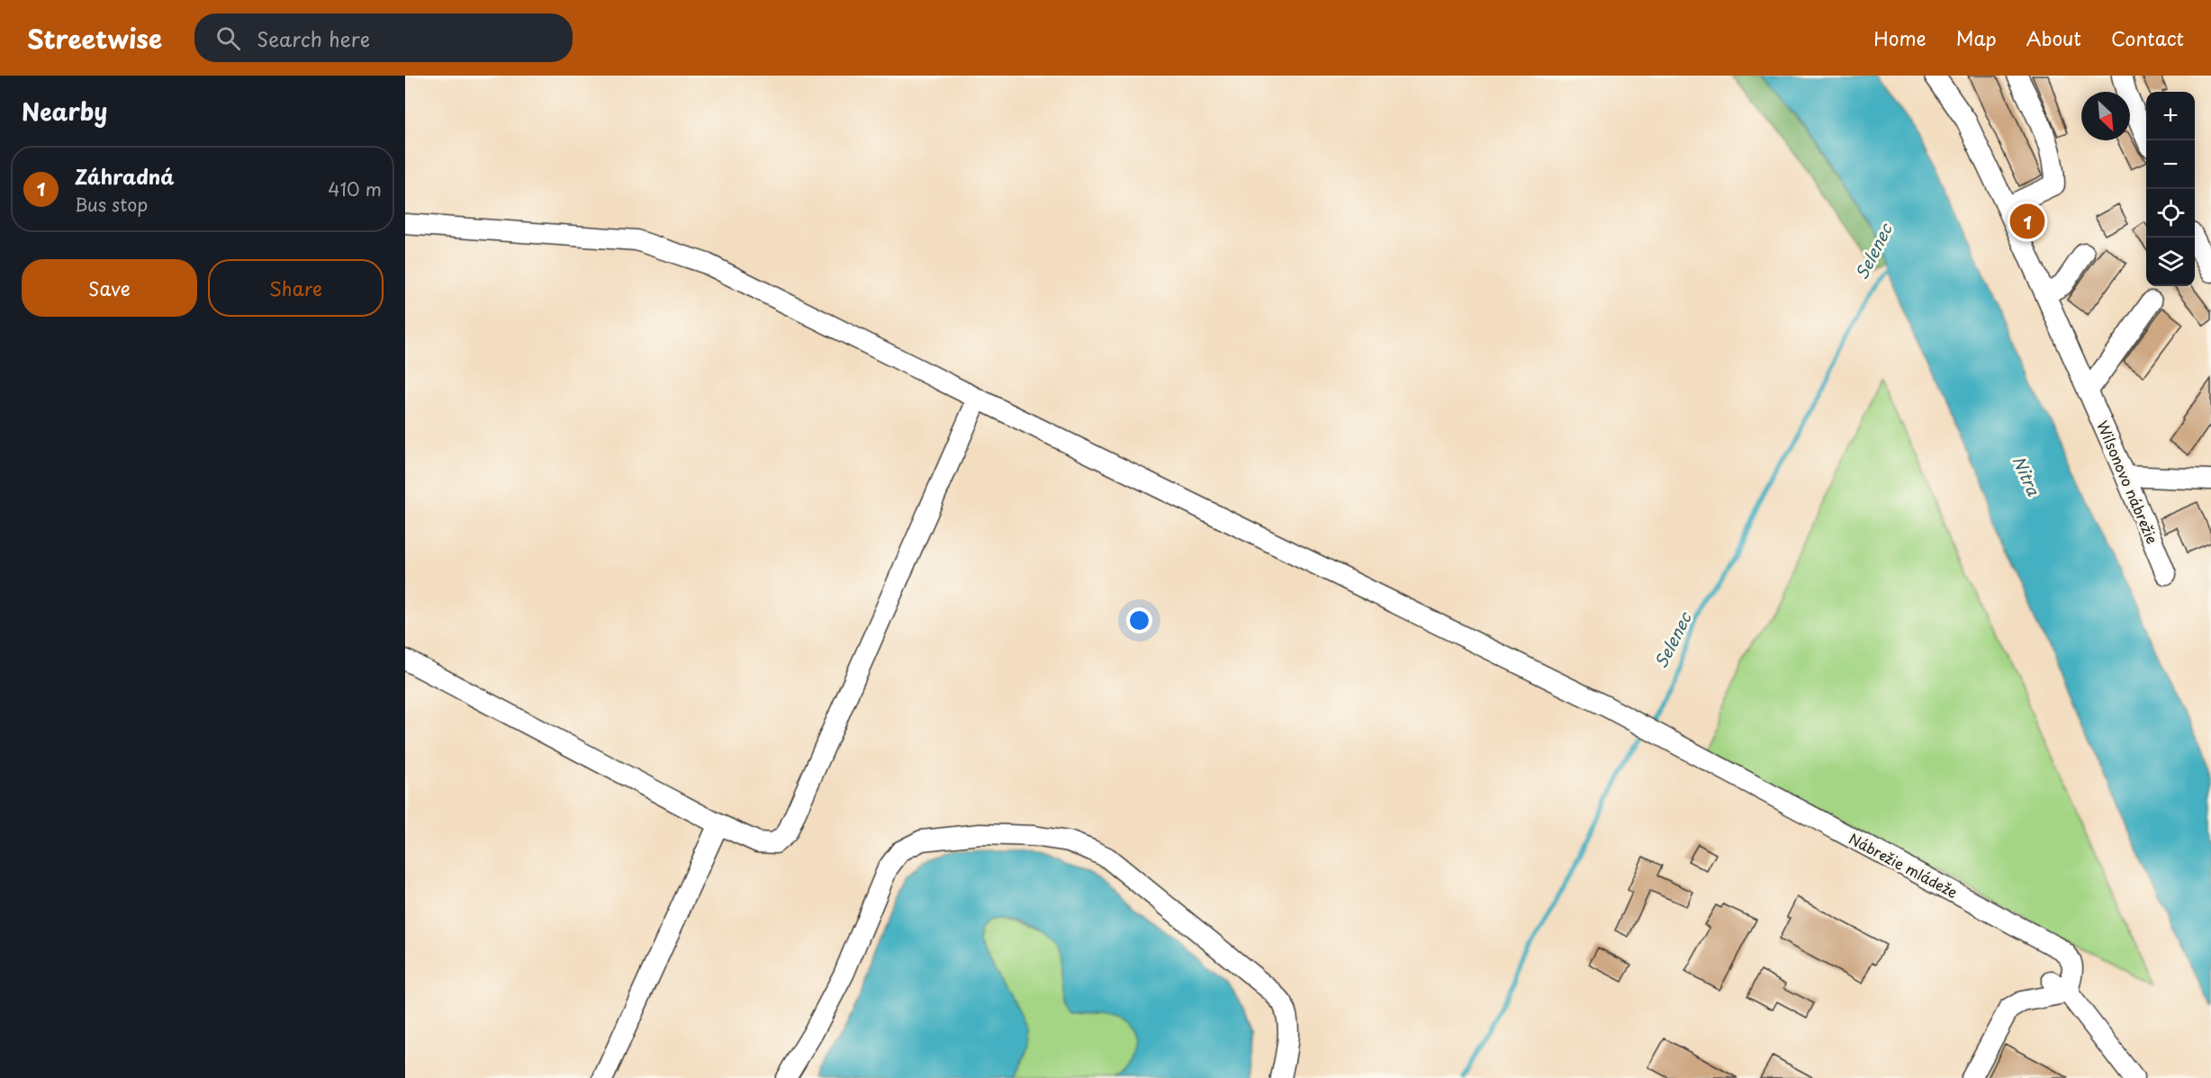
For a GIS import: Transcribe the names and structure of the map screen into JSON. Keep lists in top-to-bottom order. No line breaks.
{"streets":{"street":["Wilsonovo nábrežie","Nábrežie mládeže"]},"water":["Selenec","Nitra"],"north":"bottom right","page":{"header":"Streetwise","search":"Search here","nav":["Home","Map","About","Contact"],"heading":"Nearby","map_buttons":["+","−"],"list":[{"mark":"1","name":"Záhradná","note":"Bus stop","value":"410 m"}],"pins":"1","buttons":["Save","Share"]}}
